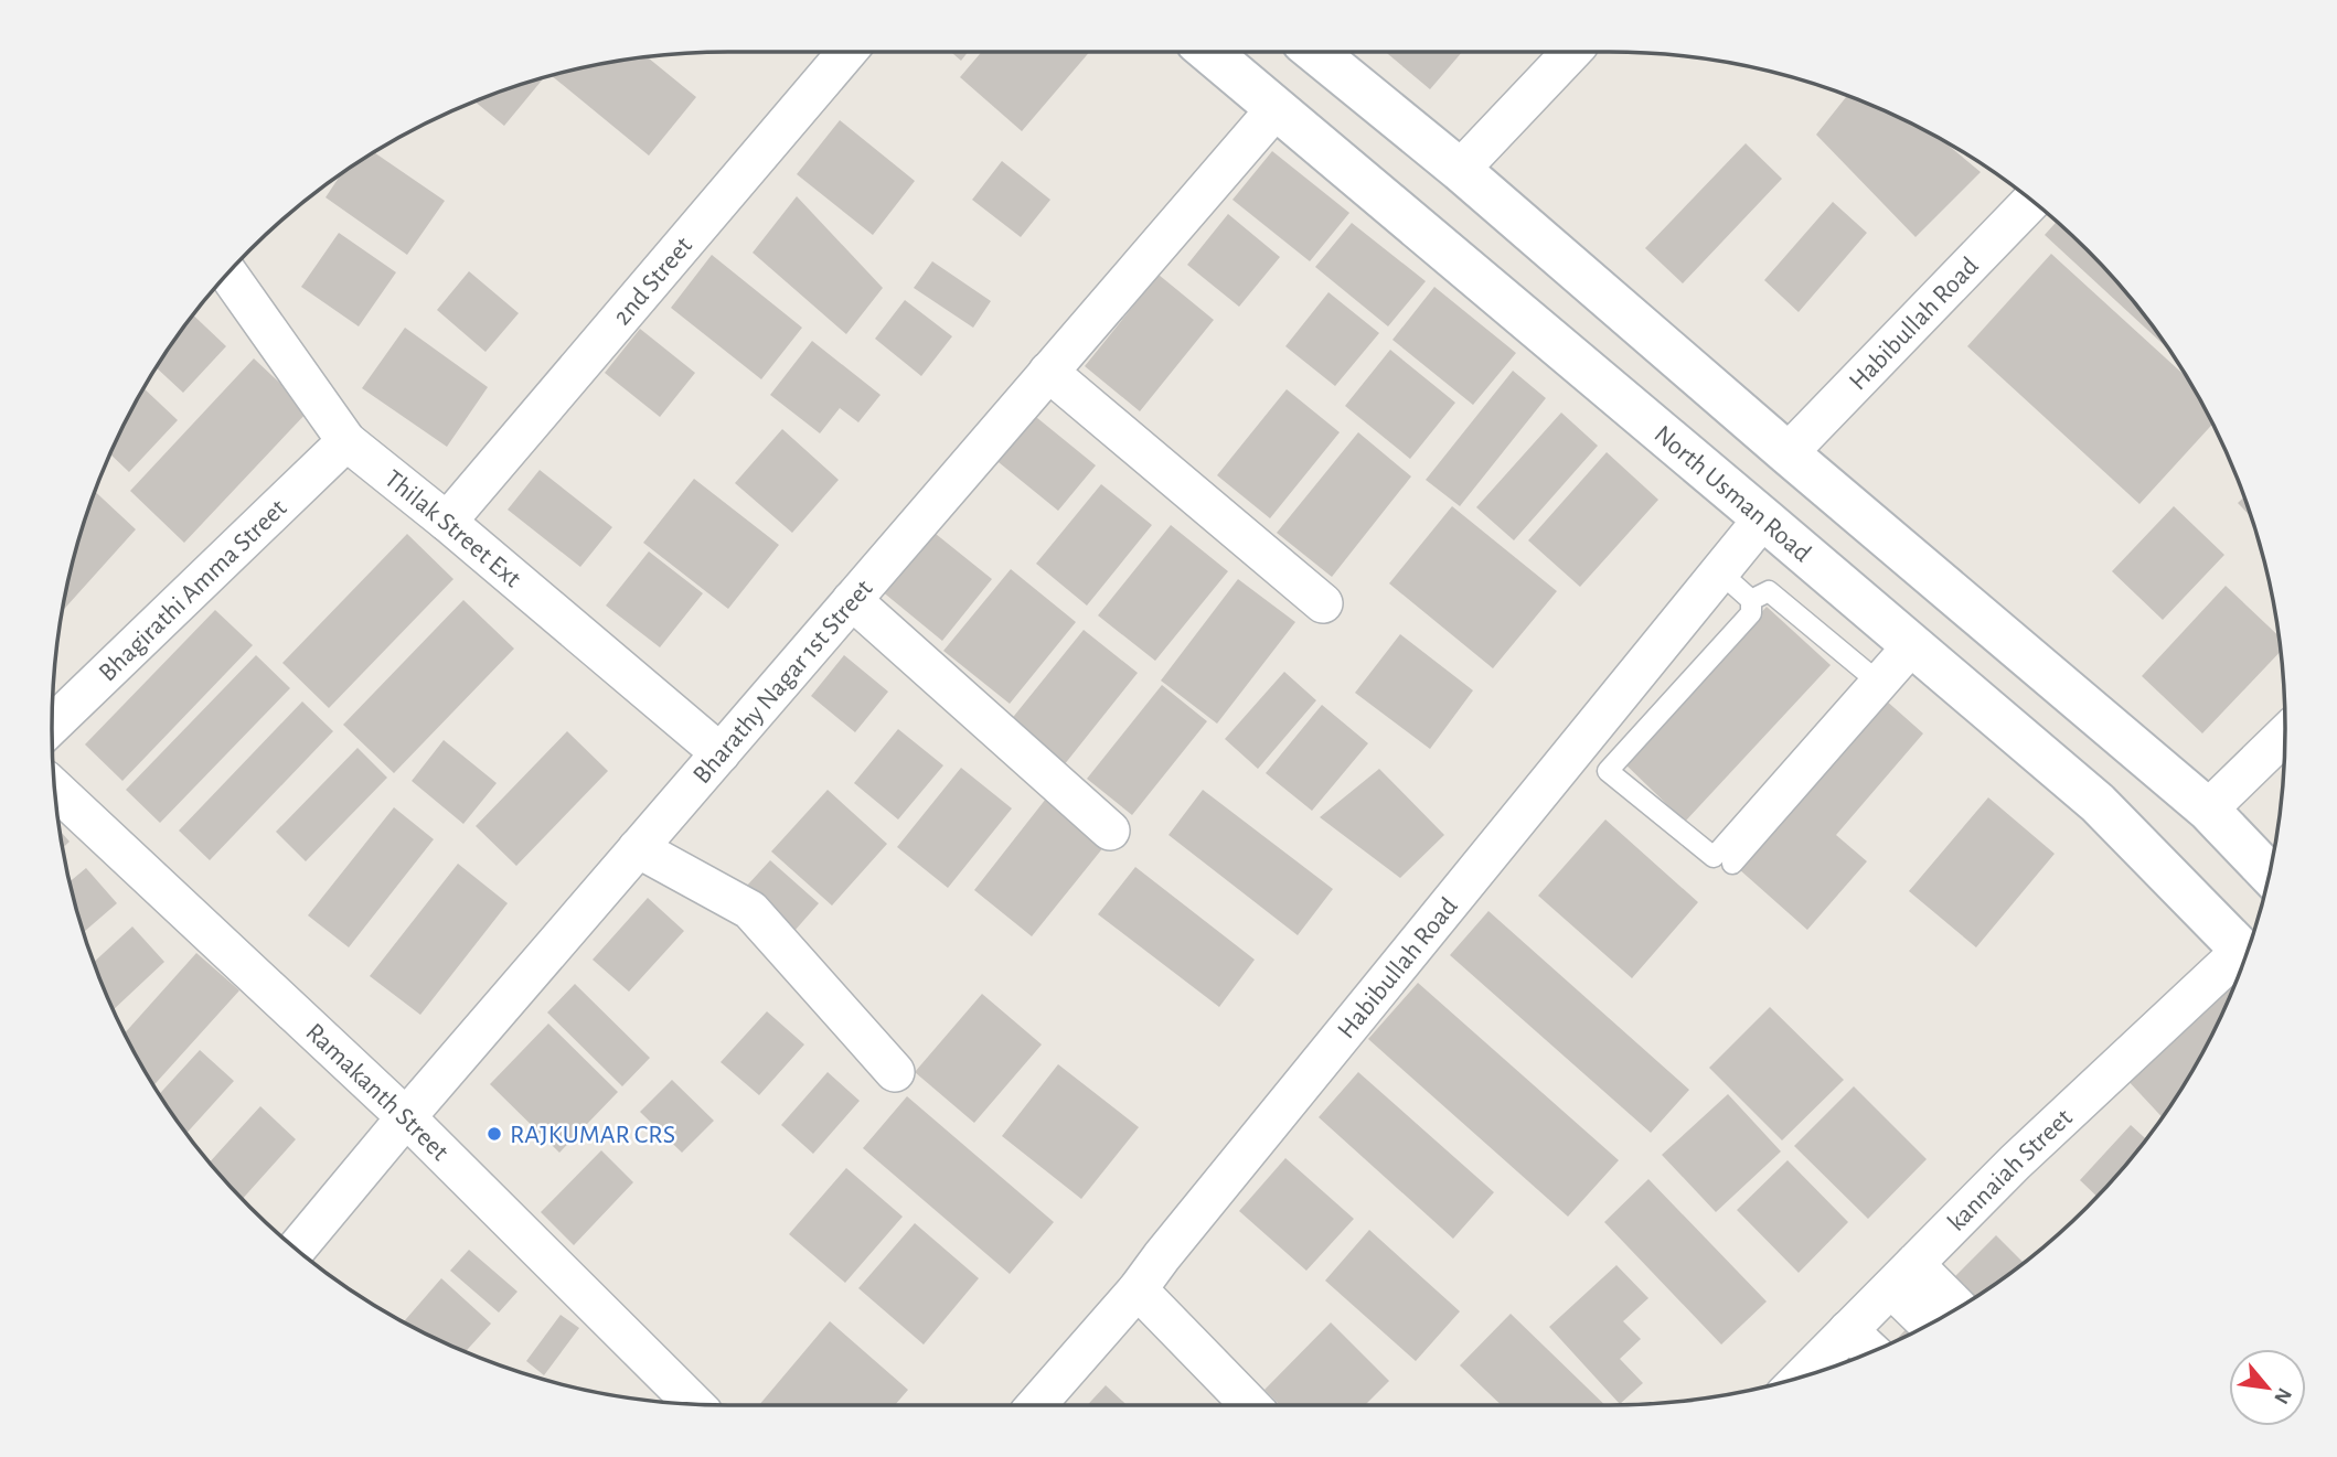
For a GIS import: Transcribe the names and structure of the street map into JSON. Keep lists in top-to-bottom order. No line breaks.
{"streets":{"main road":["North Usman Road"],"street":["2nd Street","Habibullah Road","Thilak Street Ext","Bhagirathi Amma Street","Bharathy Nagar 1st Street","Ramakanth Street","kannaiah Street"]},"crossings":[["2nd Street","Thilak Street Ext"],["Habibullah Road","North Usman Road"],["North Usman Road","Bharathy Nagar 1st Street"],["Thilak Street Ext","Bhagirathi Amma Street"],["Thilak Street Ext","Bharathy Nagar 1st Street"],["Bharathy Nagar 1st Street","Ramakanth Street"]],"places":["RAJKUMAR CRS"],"north":"bottom right"}
